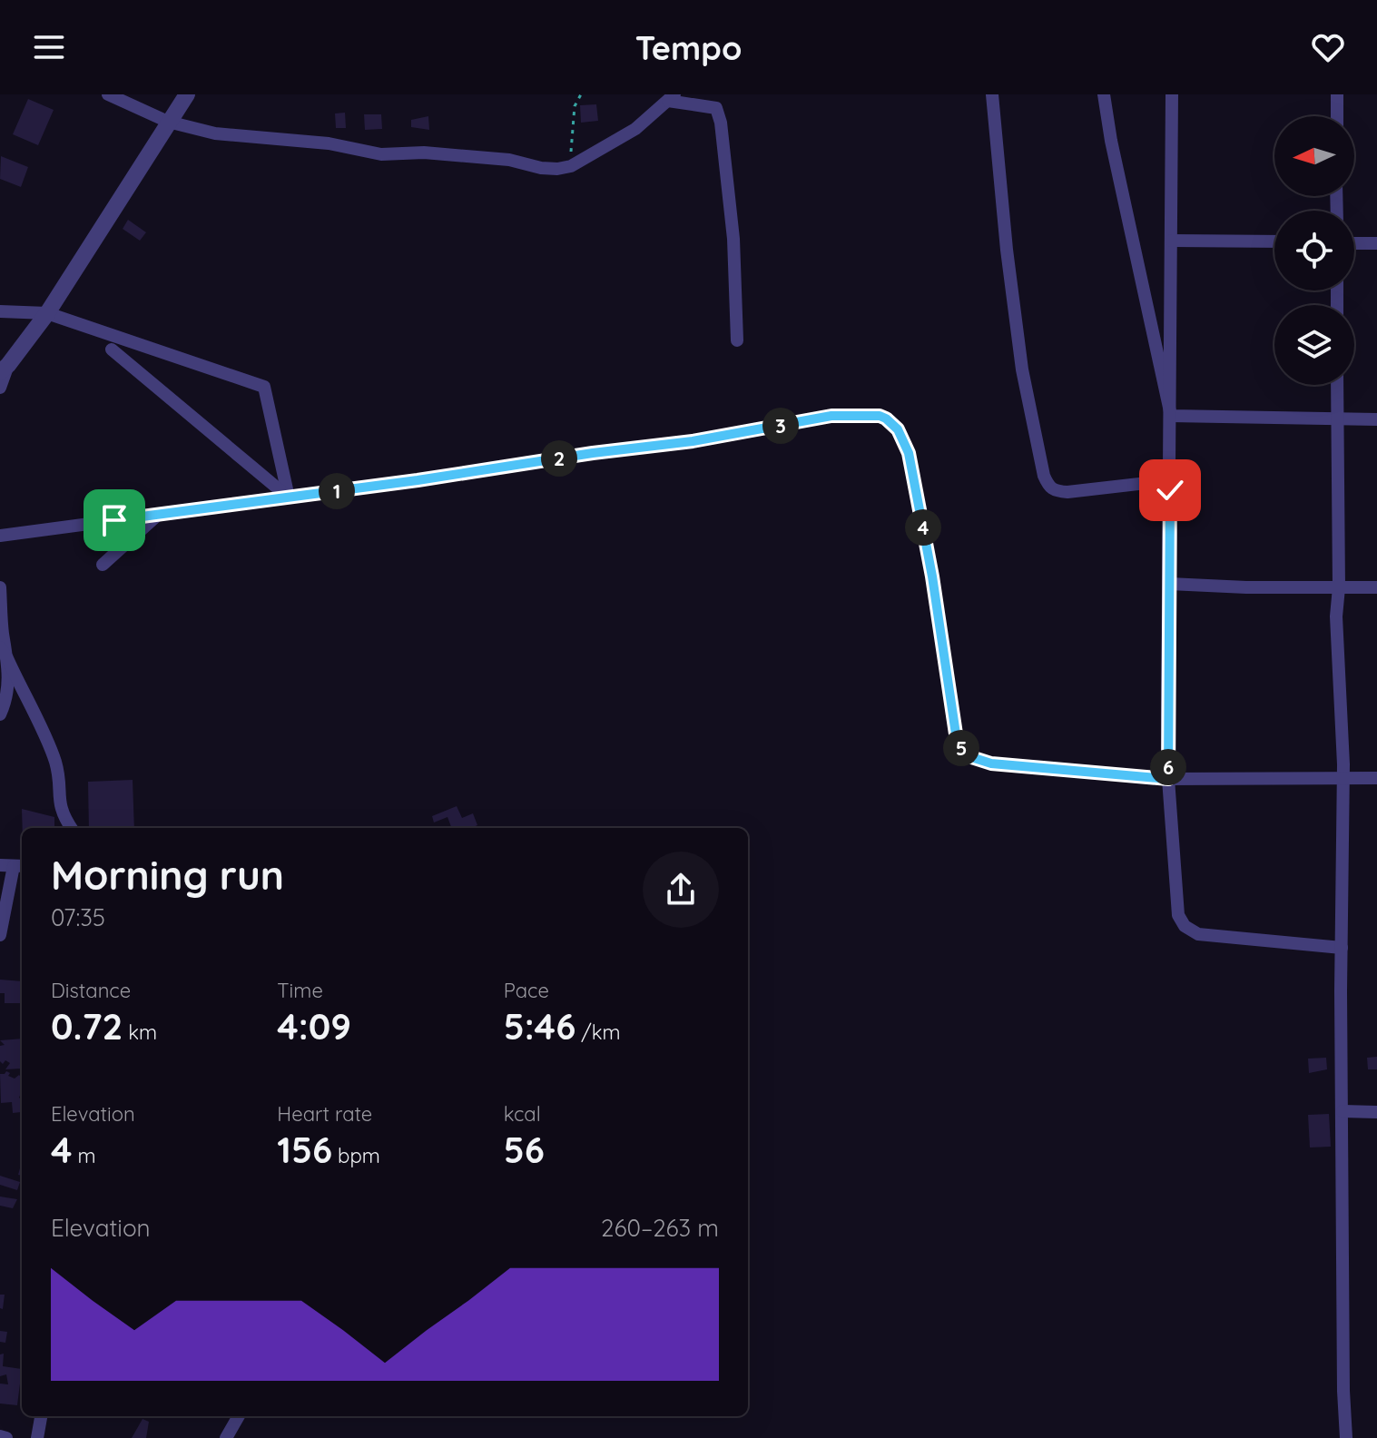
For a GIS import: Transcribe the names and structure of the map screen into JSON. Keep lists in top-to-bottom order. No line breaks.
{"north":"left","page":{"header":"Tempo","pins":["3","2","1","4","5","6"],"heading":["Morning run","07:35"],"stats":[["Distance","0.72 km"],["Time","4:09"],["Pace","5:46 /km"],["Elevation","4 m"],["Heart rate","156 bpm"],["kcal","56"]],"chart":["Elevation","260–263 m"]}}
